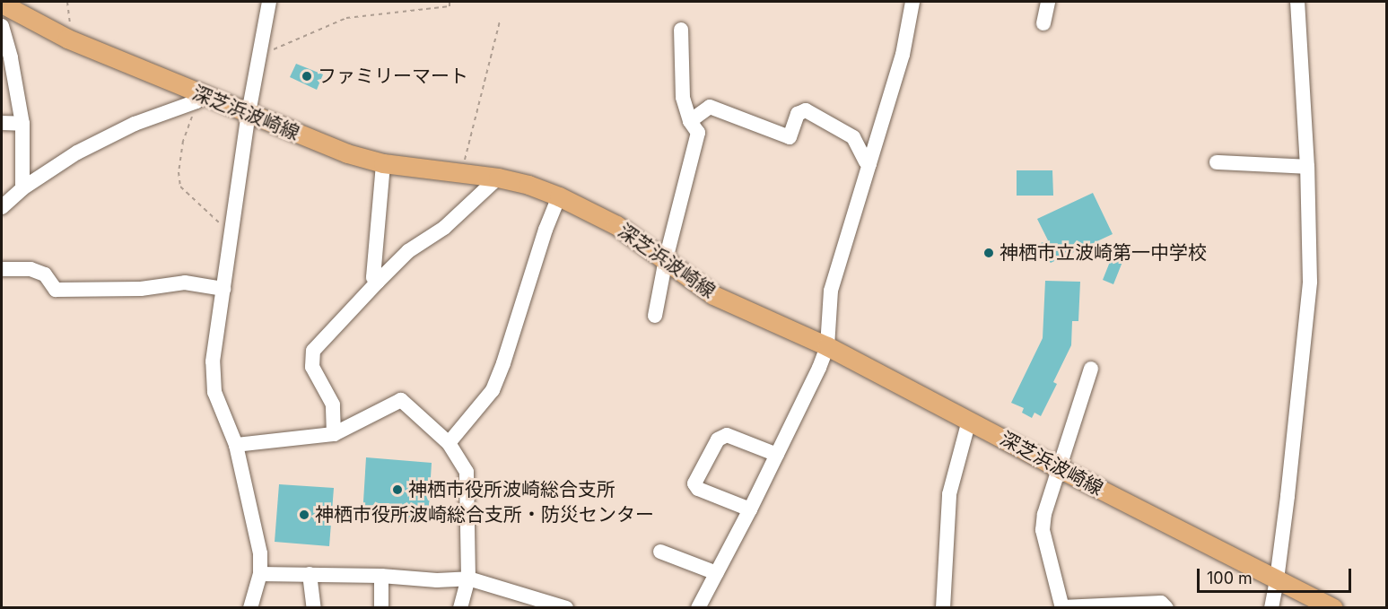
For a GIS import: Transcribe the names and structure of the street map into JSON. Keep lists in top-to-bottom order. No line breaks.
{"streets":{"main road":["深芝浜波崎線"]},"places":["ファミリーマート","神栖市立波崎第一中学校","神栖市役所波崎総合支所","神栖市役所波崎総合支所・防災センター"],"scale_bar":"100 m"}
